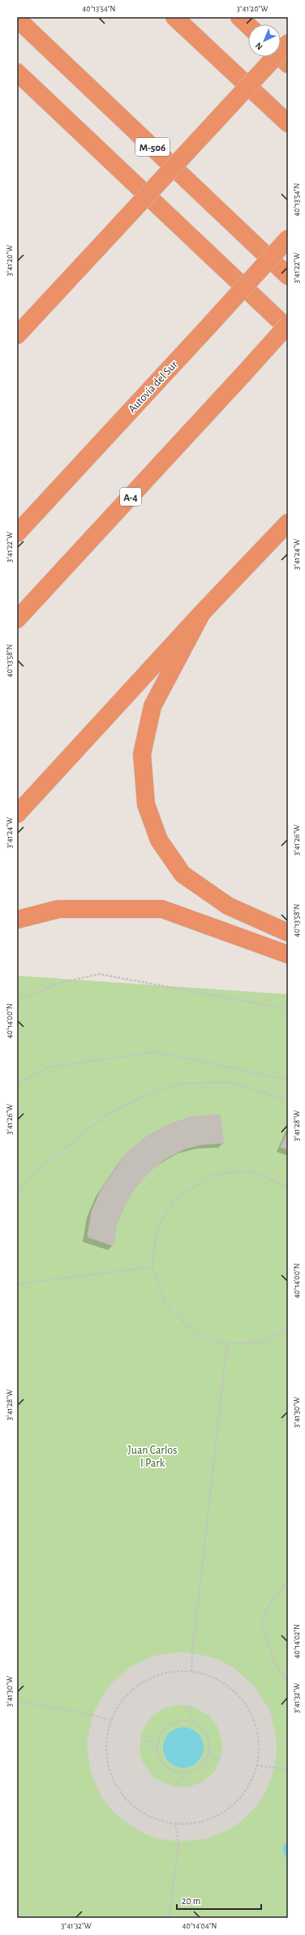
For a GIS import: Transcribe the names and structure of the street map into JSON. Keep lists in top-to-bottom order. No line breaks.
{"streets":{"highway":["M-506","Autovía del Sur","A-4"]},"parks":["Juan Carlos I Park"],"scale_bar":"20 m","north":"bottom left","coordinates":["40°13'54\"N","3°41'20\"W","3°41'22\"W","3°41'24\"W","40°13'58\"N","3°41'26\"W","40°14'00\"N","3°41'28\"W","3°41'30\"W","40°14'02\"N","3°41'32\"W","40°14'04\"N"]}
